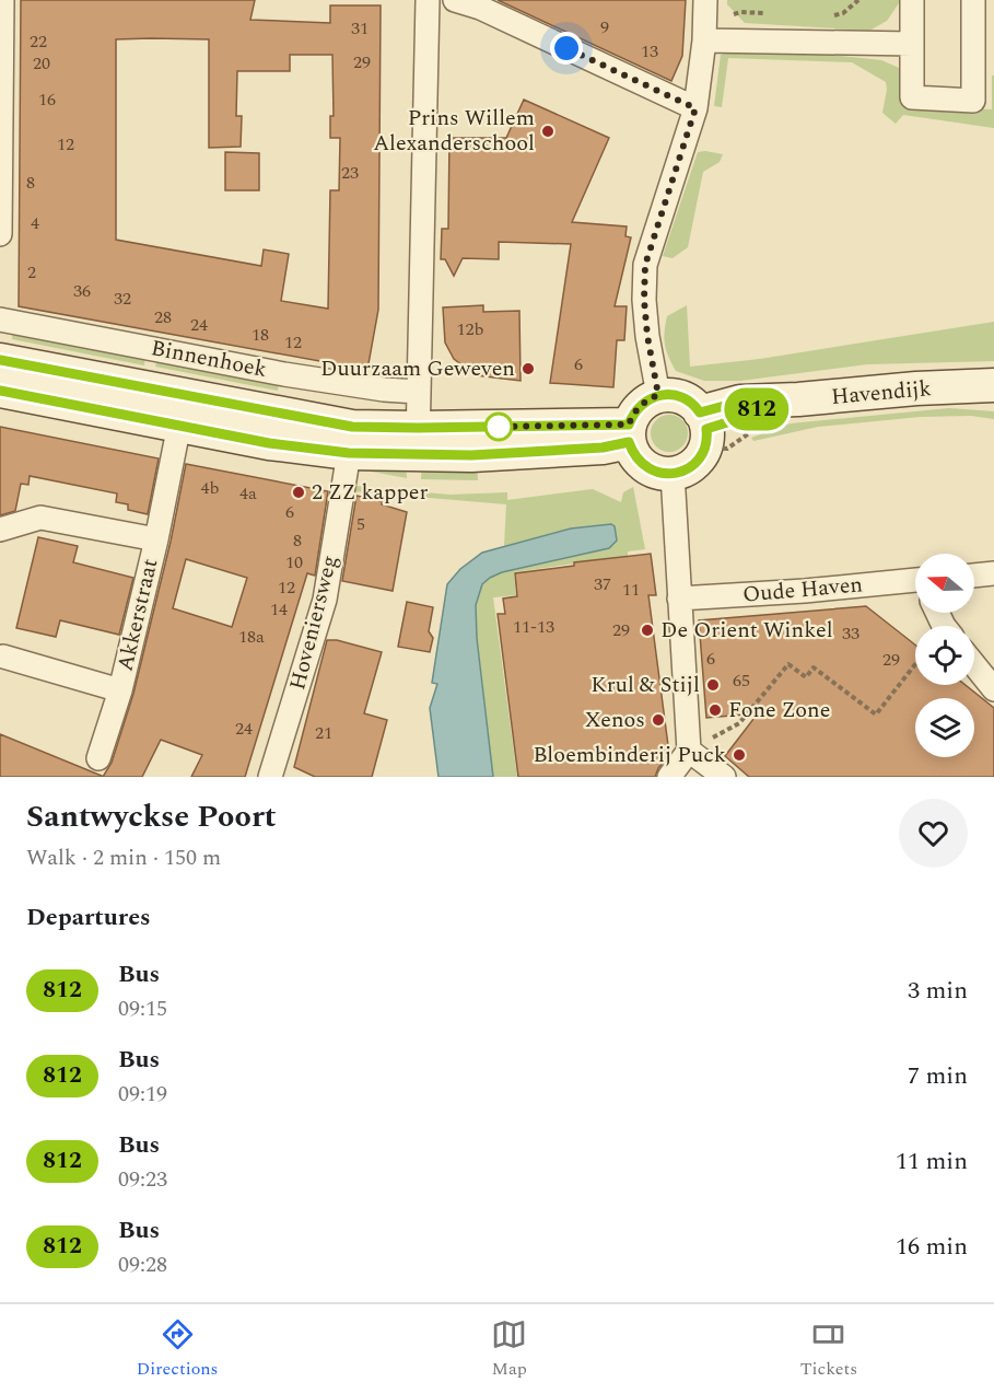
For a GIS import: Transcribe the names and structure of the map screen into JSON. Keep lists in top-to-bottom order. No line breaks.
{"streets":{"main road":["Binnenhoek","Havendijk"],"street":["Oude Haven","Akkerstraat","Hoveniersweg"]},"crossings":[["Binnenhoek","Havendijk"],["Binnenhoek","Akkerstraat"],["Binnenhoek","Hoveniersweg"]],"places":["Prins Willem Alexanderschool","Duurzaam Geweven","2 ZZ kapper","De Orient Winkel","Krul & Stijl","Fone Zone","Xenos","Bloembinderij Puck"],"lines":["bus line 812"],"house_numbers":["9","31","22","13","29","20","16","12","23","8","4","2","36","32","28","24","12b","18","12","6","4b","4a","6","5","8","10","37","12","11","14","11-13","29","33","18a","6","29","65","24","21"],"north":"left","page":{"on_map":"812","heading":[["Santwyckse Poort","Walk · 2 min · 150 m"],"Departures"],"list":[{"mark":"812","name":"Bus","note":"09:15","value":"3 min"},{"mark":"812","name":"Bus","note":"09:19","value":"7 min"},{"mark":"812","name":"Bus","note":"09:23","value":"11 min"},{"mark":"812","name":"Bus","note":"09:28","value":"16 min"}],"tabs":["Directions","Map","Tickets"]}}
